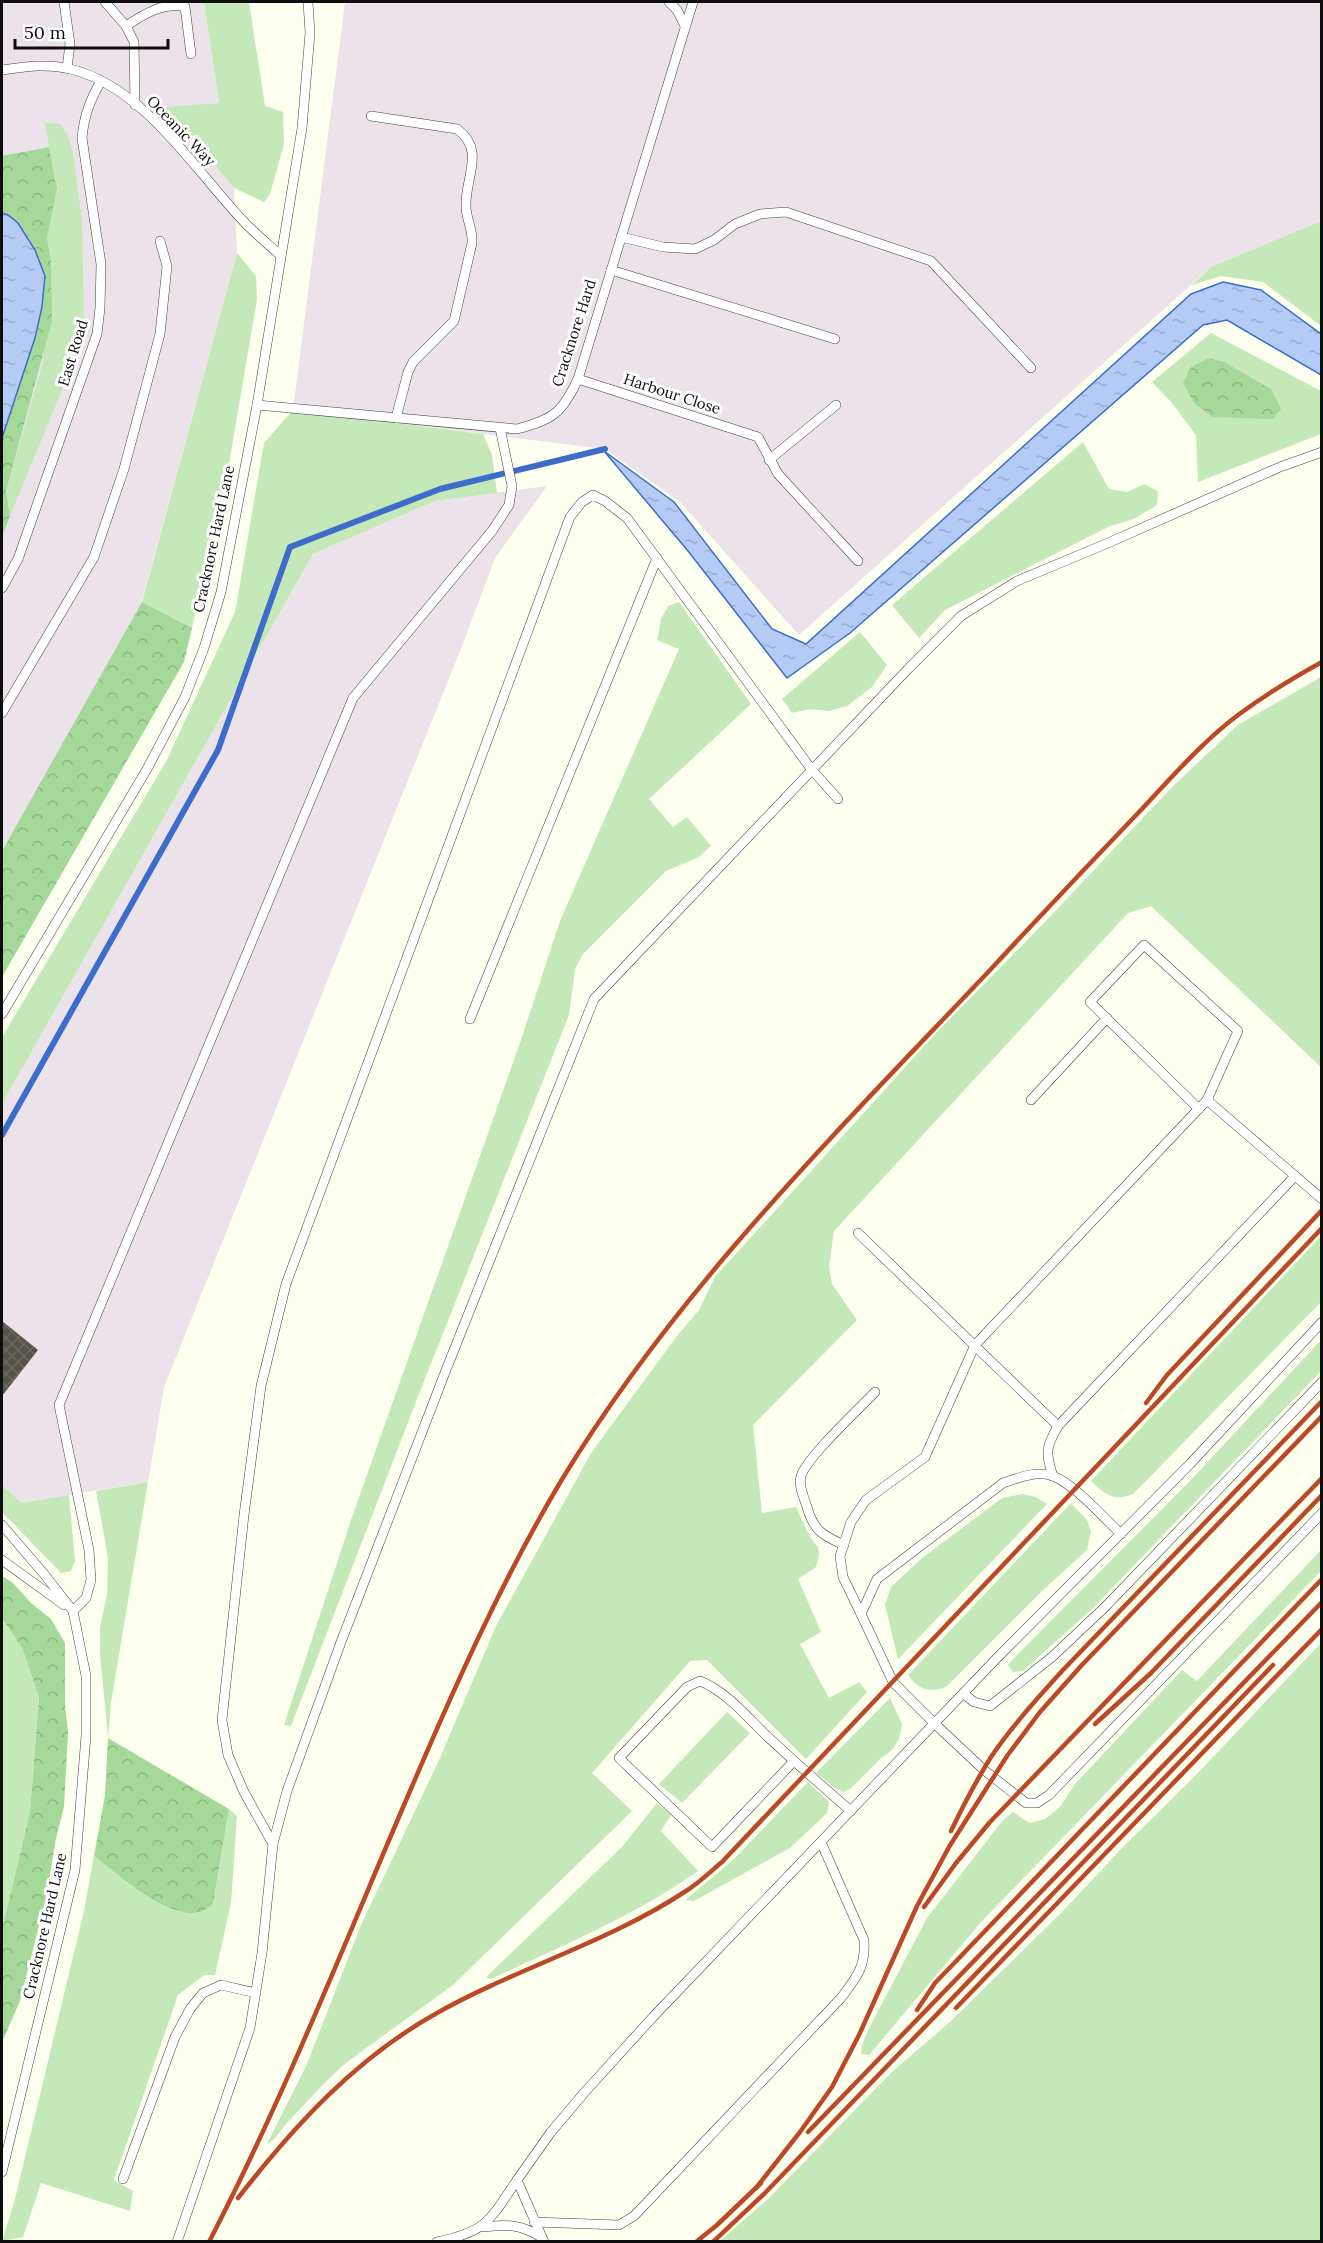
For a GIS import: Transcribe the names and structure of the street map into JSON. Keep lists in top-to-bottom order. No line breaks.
{"streets":{"lane":["Oceanic Way","Cracknore Hard","East Road","Harbour Close","Cracknore Hard Lane"]},"crossings":[["Oceanic Way","East Road"],["Oceanic Way","Cracknore Hard Lane"],["Cracknore Hard","Harbour Close"],["Cracknore Hard","Cracknore Hard Lane"]],"scale_bar":"50 m"}
